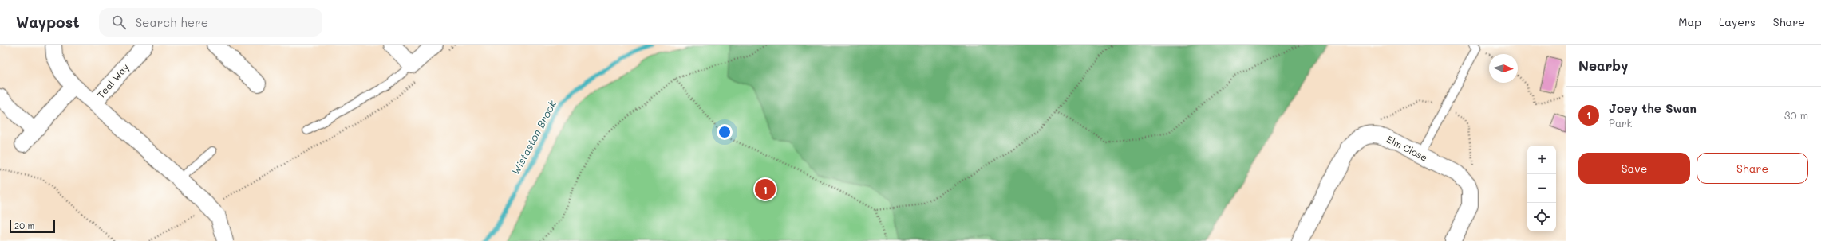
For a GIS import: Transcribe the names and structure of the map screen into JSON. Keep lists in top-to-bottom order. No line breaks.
{"streets":{"street":["Teal Way","Elm Close"]},"water":["Wistaston Brook"],"scale_bar":"20 m","north":"right","page":{"header":"Waypost","search":"Search here","nav":["Map","Layers","Share"],"heading":"Nearby","list":[{"mark":"1","name":"Joey the Swan","note":"Park","value":"30 m"}],"buttons":["Save","Share"],"map_buttons":["+","−"],"pins":"1","scale":"20 m"}}
